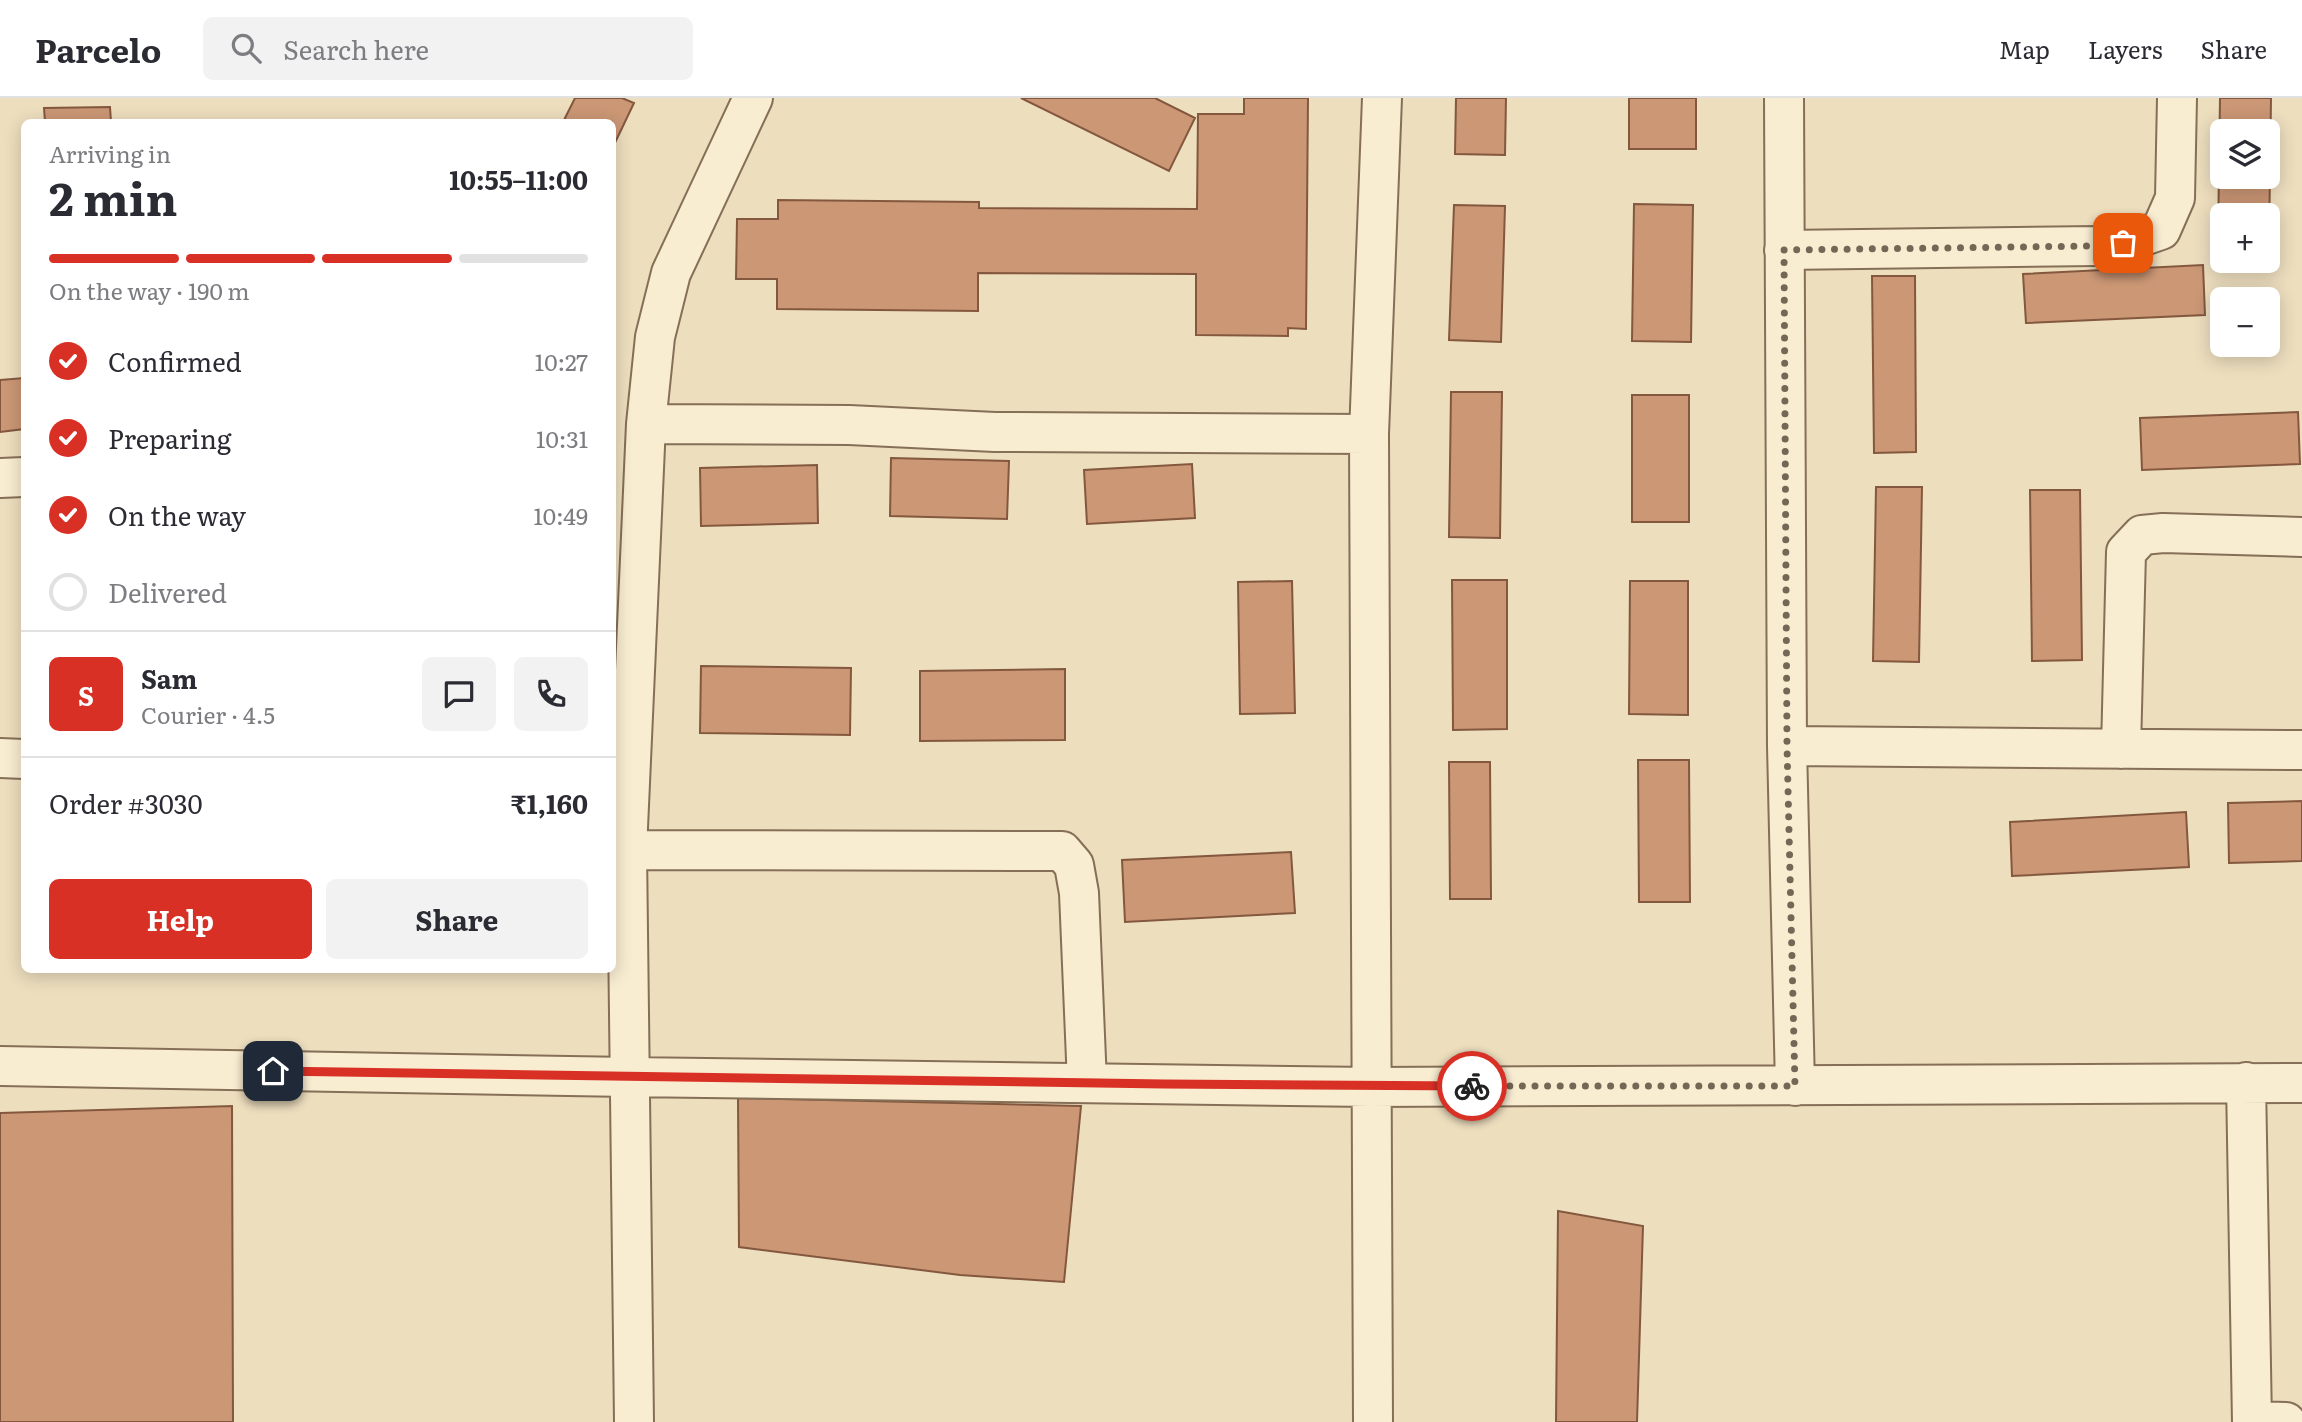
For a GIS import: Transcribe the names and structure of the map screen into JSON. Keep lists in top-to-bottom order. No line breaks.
{"page":{"header":"Parcelo","search":"Search here","nav":["Map","Layers","Share"],"map_buttons":["+","−"],"heading":["2 min","Arriving in","10:55–11:00"],"panel":["Sam","Courier · 4.5","Order #3030","₹1,160"],"bar":"On the way · 190 m","list":[["Confirmed","10:27"],["Preparing","10:31"],["On the way","10:49"],"Delivered"],"round":"S","buttons":["Help","Share"]}}
